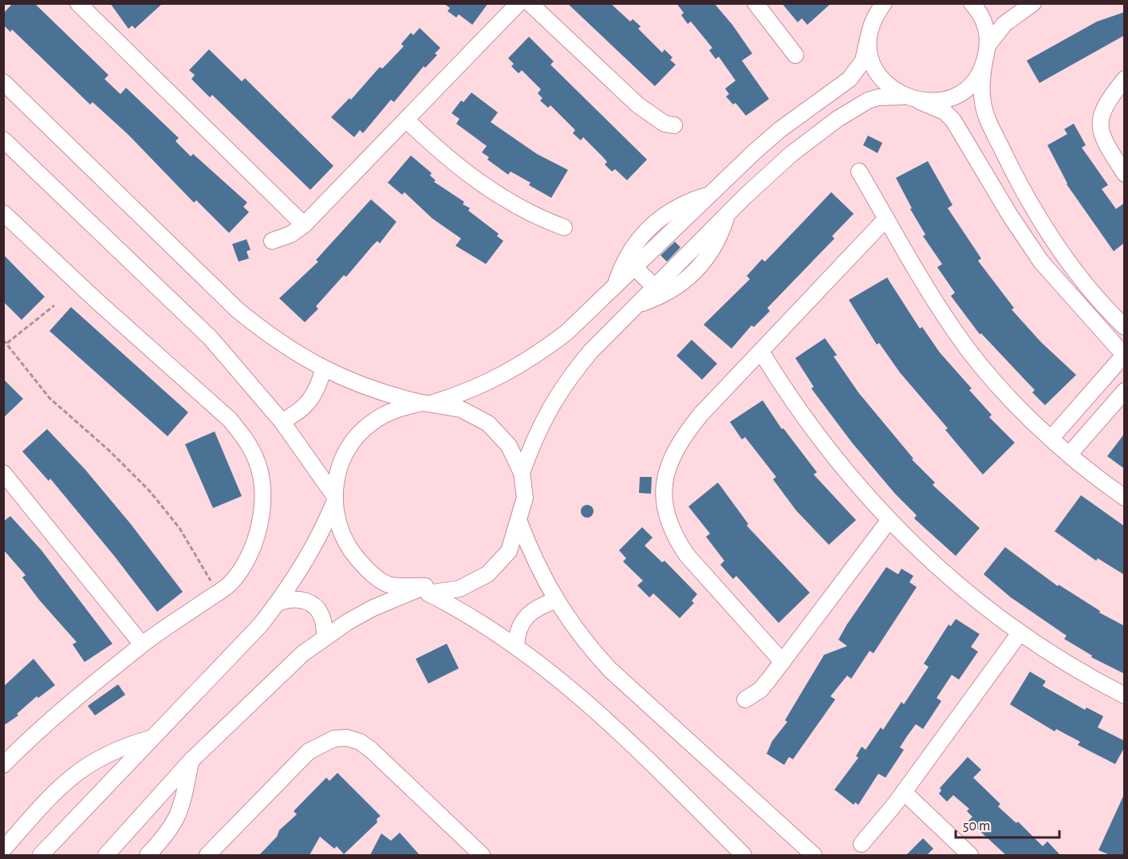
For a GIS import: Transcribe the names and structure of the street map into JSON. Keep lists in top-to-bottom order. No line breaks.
{"scale_bar":"50 m"}
